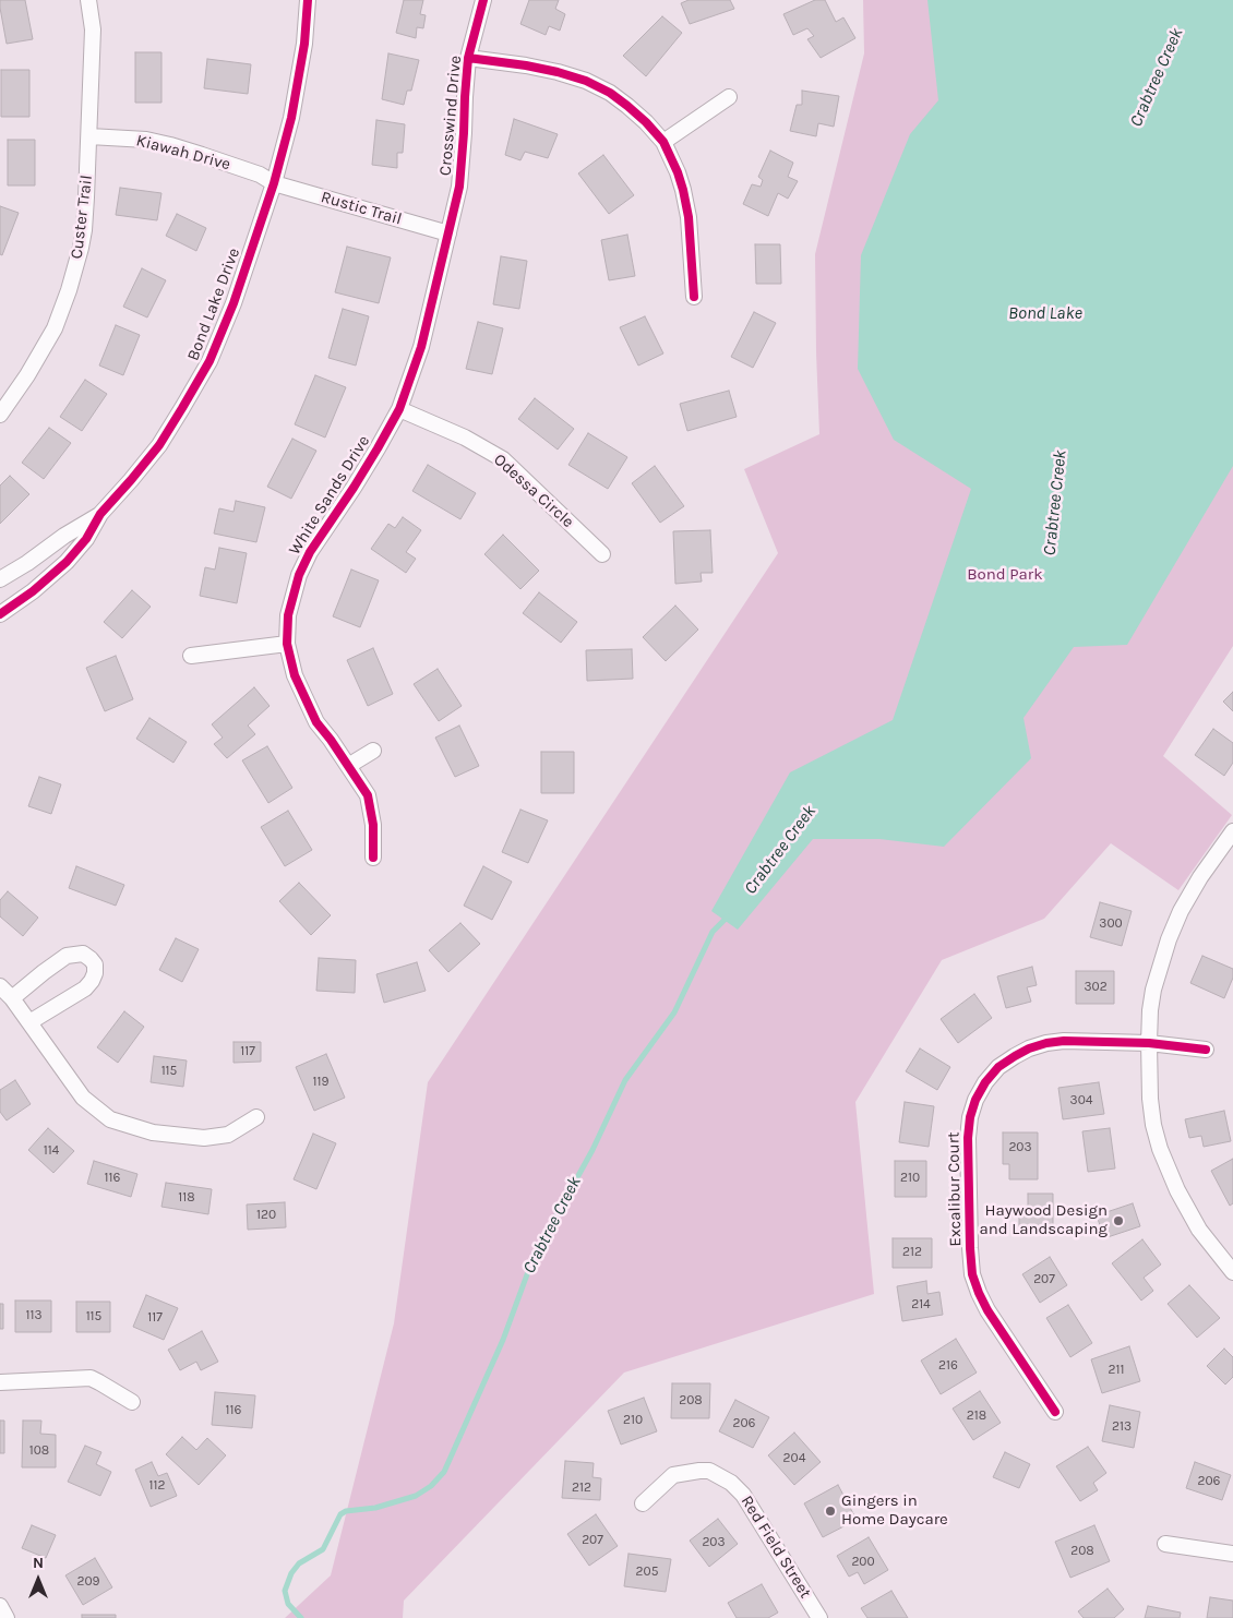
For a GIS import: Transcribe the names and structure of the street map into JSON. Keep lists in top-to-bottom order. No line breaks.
{"streets":{"street":["Crosswind Drive","Kiawah Drive","Rustic Trail","Custer Trail","Bond Lake Drive","Odessa Circle","White Sands Drive","Excalibur Court","Red Field Street"]},"crossings":[["Crosswind Drive","Rustic Trail"],["Crosswind Drive","White Sands Drive"],["Kiawah Drive","Rustic Trail"],["Kiawah Drive","Custer Trail"],["Kiawah Drive","Bond Lake Drive"],["Rustic Trail","Bond Lake Drive"],["Rustic Trail","White Sands Drive"],["Odessa Circle","White Sands Drive"]],"water":["Crabtree Creek","Bond Lake"],"parks":["Bond Park"],"places":["Haywood Design and Landscaping","Gingers in Home Daycare"],"house_numbers":["300","302","117","115","119","304","203","114","116","210","118","120","212","207","214","113","115","117","216","211","208","116","218","210","206","213","108","204","206","112","212","207","203","208","200","205","209"],"north":"top"}
